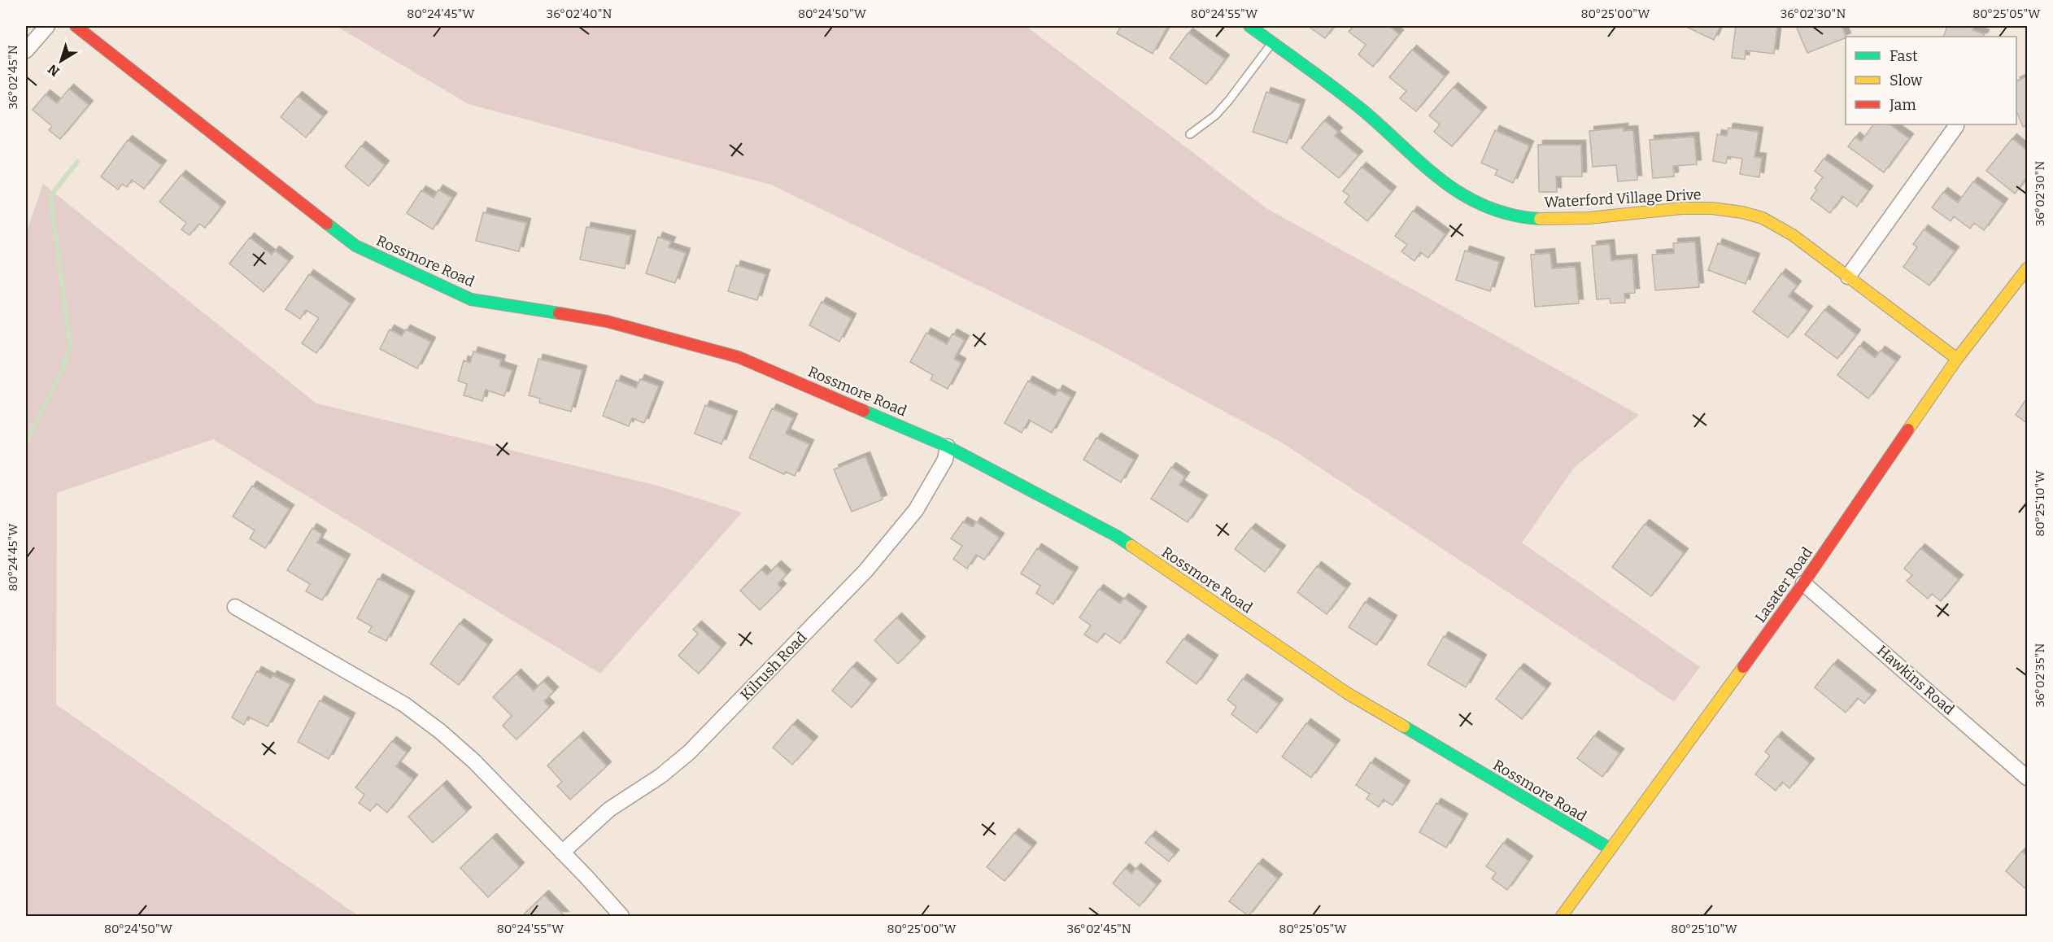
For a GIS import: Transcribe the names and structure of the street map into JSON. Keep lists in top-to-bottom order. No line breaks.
{"streets":{"street":["Waterford Village Drive","Rossmore Road","Lasater Road","Kilrush Road","Hawkins Road"]},"crossings":[["Waterford Village Drive","Lasater Road"],["Rossmore Road","Lasater Road"],["Rossmore Road","Kilrush Road"],["Lasater Road","Hawkins Road"]],"legend":["Fast","Slow","Jam"],"north":"bottom left","coordinates":["80°24'45\"W","36°02'40\"N","80°24'50\"W","80°24'55\"W","80°25'00\"W","36°02'30\"N","80°25'05\"W","36°02'45\"N","80°25'10\"W","36°02'35\"N"]}
